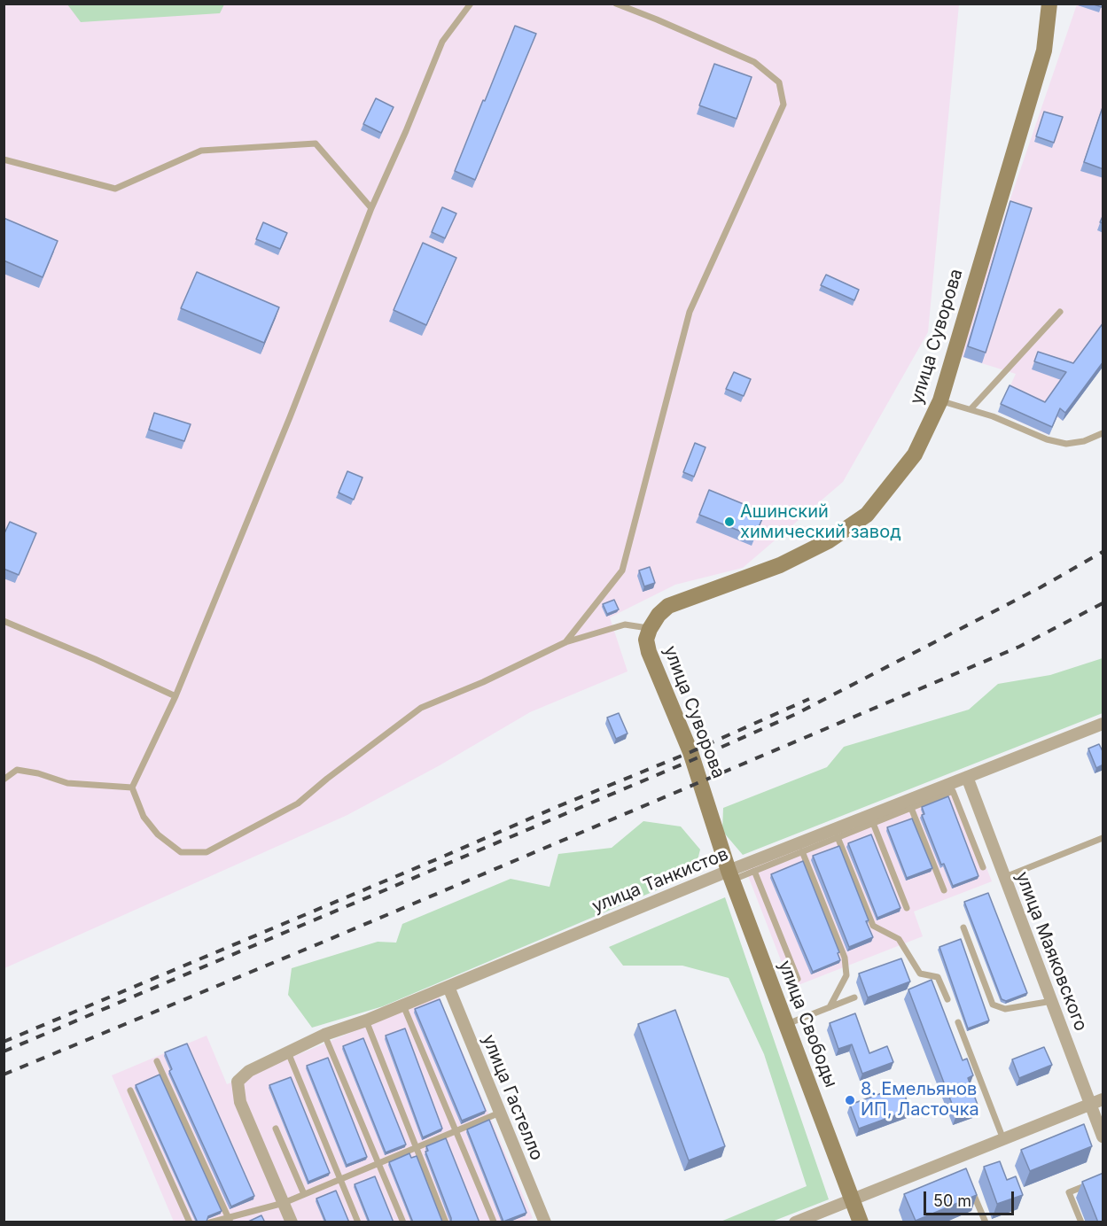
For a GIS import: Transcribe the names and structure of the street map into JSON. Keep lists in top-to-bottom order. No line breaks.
{"streets":{"street":["улица Суворова","улица Танкистов","улица Маяковского","улица Свободы","улица Гастелло"]},"crossings":[["улица Суворова","улица Танкистов"],["улица Суворова","улица Свободы"],["улица Танкистов","улица Маяковского"],["улица Танкистов","улица Свободы"],["улица Танкистов","улица Гастелло"]],"places":["Ашинский химический завод","8. Емельянов ИП, Ласточка"],"scale_bar":"50 m"}
